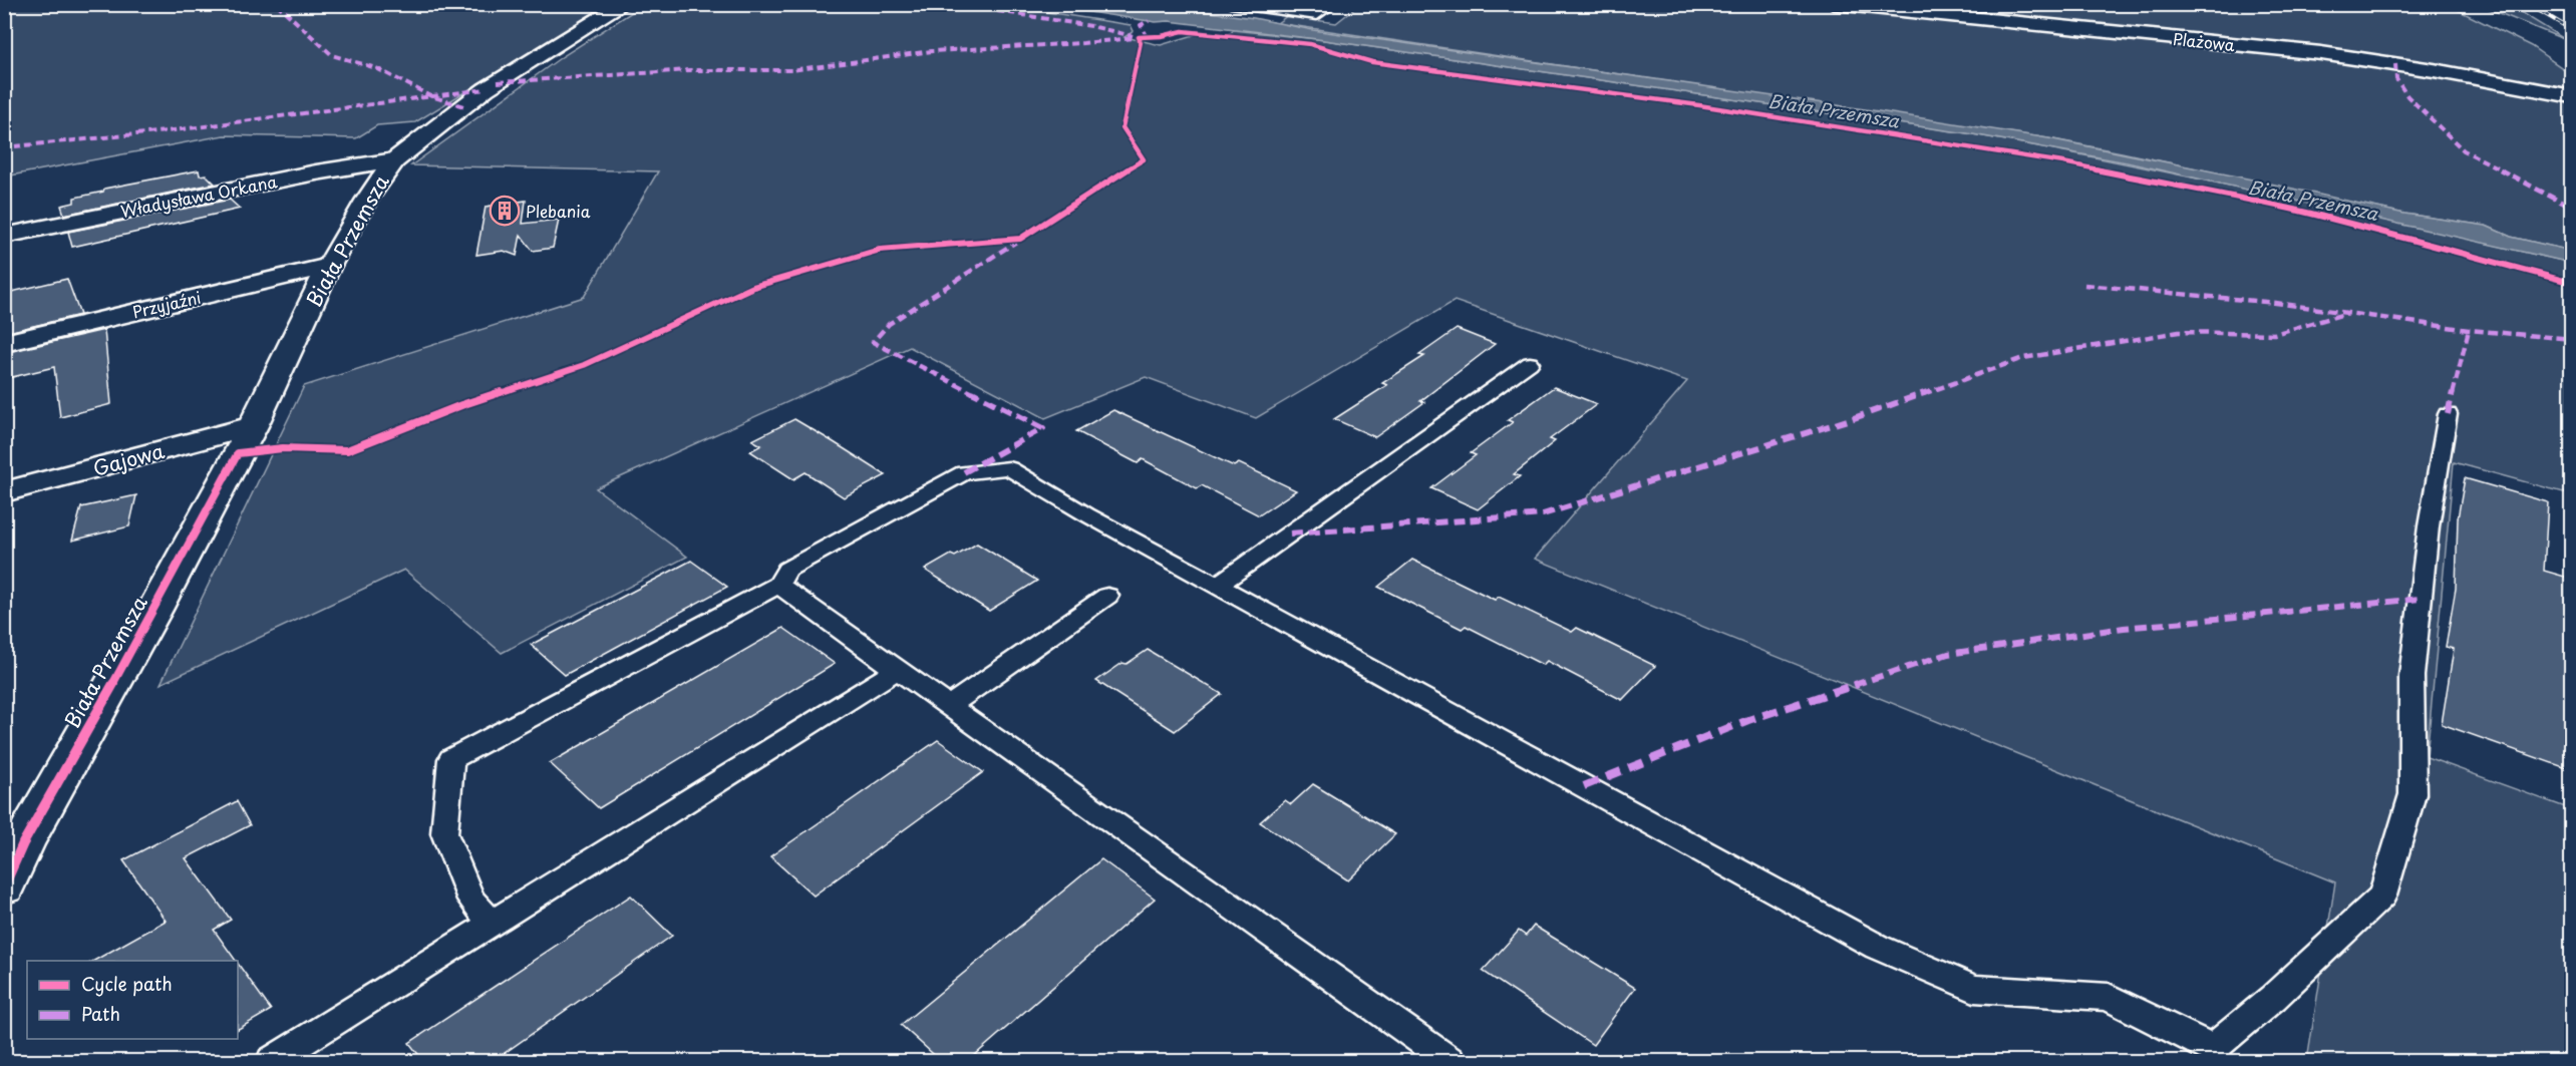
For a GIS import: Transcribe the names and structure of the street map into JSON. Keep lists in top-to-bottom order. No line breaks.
{"streets":{"street":["Plażowa","Władysława Orkana","Biała Przemsza","Przyjaźni","Gajowa"]},"crossings":[["Władysława Orkana","Biała Przemsza"],["Biała Przemsza","Przyjaźni"],["Biała Przemsza","Gajowa"]],"water":["Biała Przemsza"],"places":{"building":["Plebania"]},"legend":["Cycle path","Path"]}
